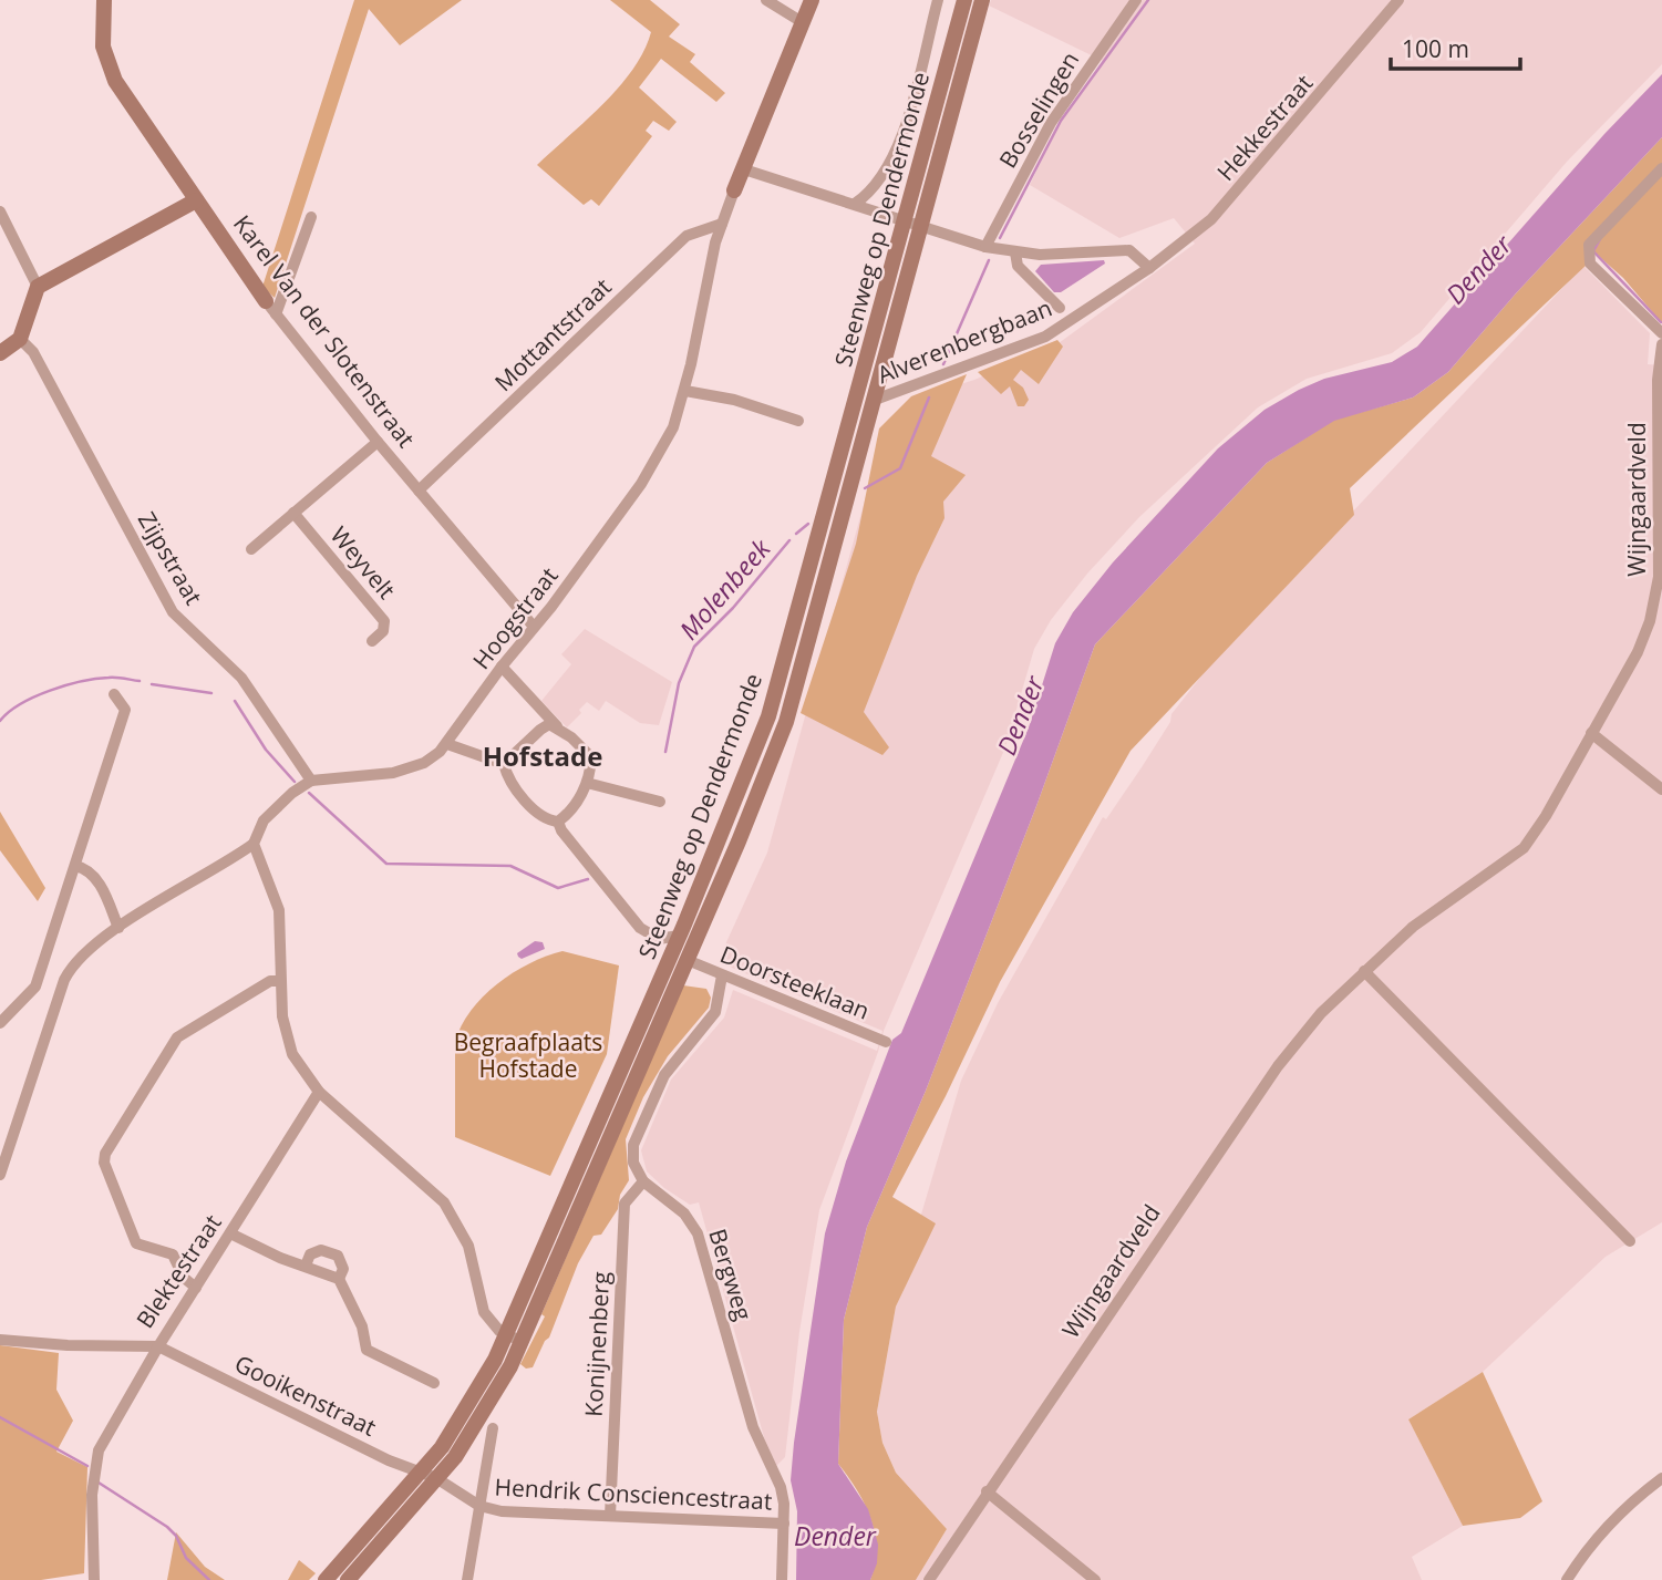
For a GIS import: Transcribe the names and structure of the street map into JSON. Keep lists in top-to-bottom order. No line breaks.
{"streets":{"main road":["Steenweg op Dendermonde","Karel Van der Slotenstraat"],"street":["Bosselingen","Hekkestraat","Mottantstraat","Alverenbergbaan","Wijngaardveld","Zijpstraat","Weyvelt","Hoogstraat","Doorsteeklaan","Blektestraat","Bergweg","Konijnenberg","Gooikenstraat","Hendrik Consciencestraat"]},"crossings":[["Hekkestraat","Alverenbergbaan"],["Steenweg op Dendermonde","Alverenbergbaan"],["Steenweg op Dendermonde","Doorsteeklaan"],["Steenweg op Dendermonde","Gooikenstraat"],["Karel Van der Slotenstraat","Mottantstraat"],["Karel Van der Slotenstraat","Hoogstraat"],["Mottantstraat","Hoogstraat"],["Zijpstraat","Hoogstraat"],["Blektestraat","Gooikenstraat"],["Bergweg","Konijnenberg"],["Bergweg","Hendrik Consciencestraat"],["Konijnenberg","Hendrik Consciencestraat"],["Gooikenstraat","Hendrik Consciencestraat"]],"districts":["Hofstade"],"water":["Dender","Molenbeek"],"parks":["Begraafplaats Hofstade"],"scale_bar":"100 m"}
